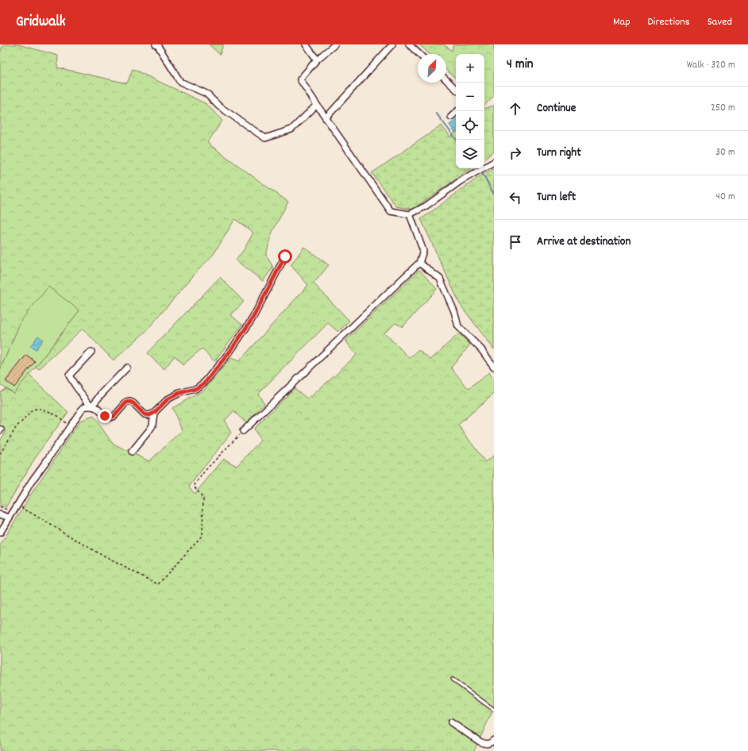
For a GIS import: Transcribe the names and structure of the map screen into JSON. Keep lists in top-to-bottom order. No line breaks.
{"north":"top right","page":{"header":"Gridwalk","nav":["Map","Directions","Saved"],"heading":["4 min","Walk · 320 m"],"map_buttons":["+","−"],"list":[["Continue","250 m"],["Turn right","30 m"],["Turn left","40 m"],"Arrive at destination"]}}
